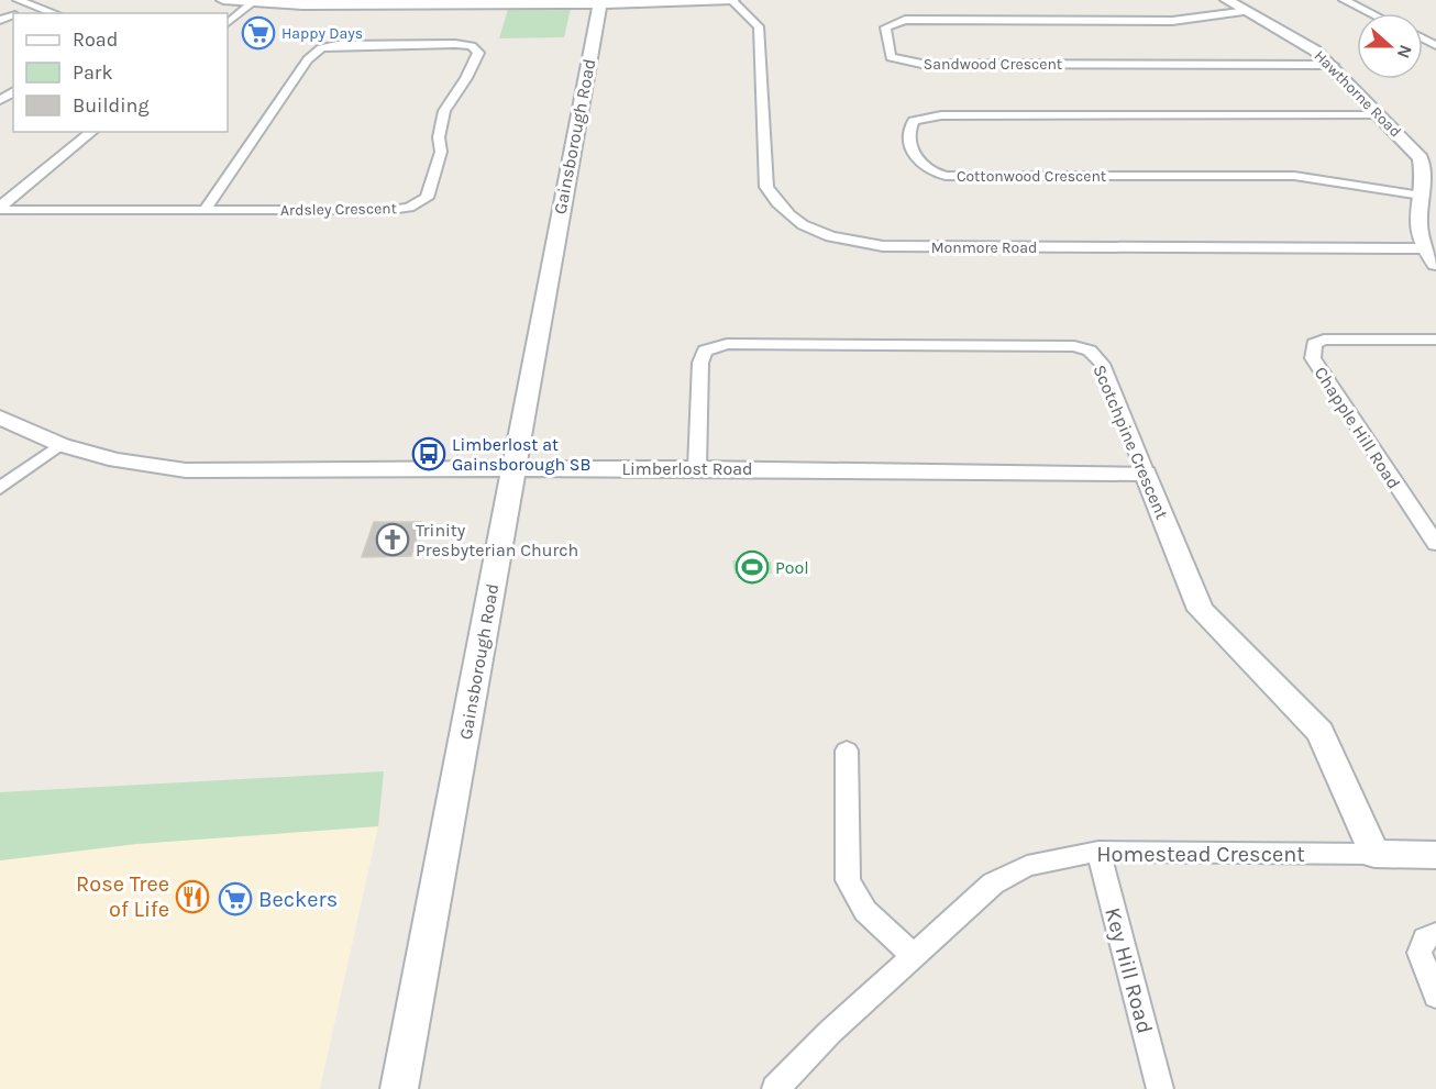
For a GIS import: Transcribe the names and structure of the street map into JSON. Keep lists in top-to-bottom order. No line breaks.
{"streets":{"street":["Sandwood Crescent","Hawthorne Road","Gainsborough Road","Cottonwood Crescent","Ardsley Crescent","Monmore Road","Chapple Hill Road","Scotchpine Crescent","Limberlost Road","Homestead Crescent","Key Hill Road"]},"crossings":[["Sandwood Crescent","Hawthorne Road"],["Hawthorne Road","Cottonwood Crescent"],["Hawthorne Road","Monmore Road"],["Gainsborough Road","Limberlost Road"],["Scotchpine Crescent","Limberlost Road"],["Scotchpine Crescent","Homestead Crescent"],["Homestead Crescent","Key Hill Road"]],"places":{"supermarket":["Happy Days","Beckers"],"bus stop":["Limberlost at Gainsborough SB"],"church":["Trinity Presbyterian Church"],"sports":["Pool"],"restaurant":["Rose Tree of Life"]},"legend":["Road","Park","Building"],"north":"right"}
